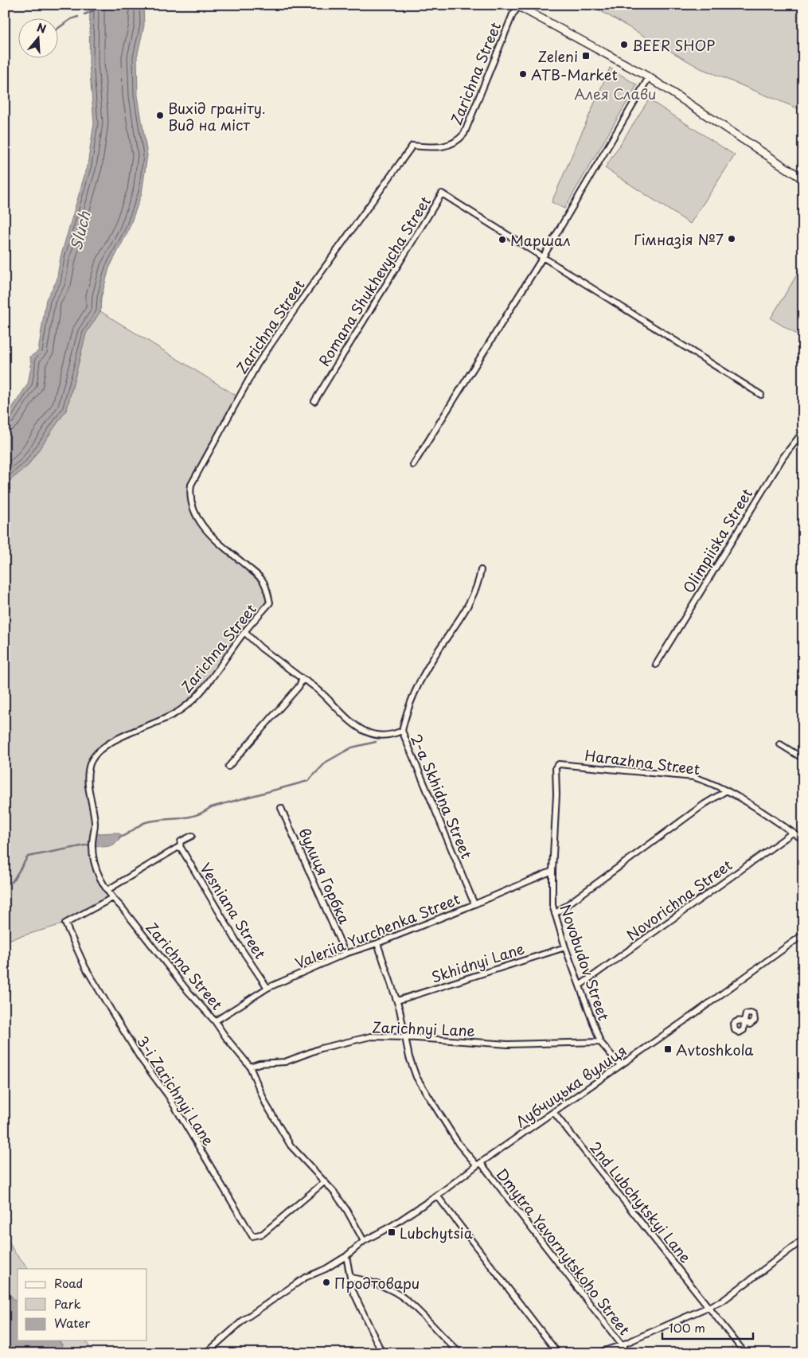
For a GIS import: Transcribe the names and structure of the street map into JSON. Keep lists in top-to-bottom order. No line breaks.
{"streets":{"street":["Zarichna Street","Romana Shukhevycha Street","Olimpiiska Street","Harazhna Street","2-a Skhidna Street","вулиця Горбка","Novorichna Street","Vesniana Street","Valeriia Yurchenka Street","Skhidnyi Lane","Novobudov Street","Zarichnyi Lane","Лубчицька вулиця","3-i Zarichnyi Lane","2nd Lubchytskyi Lane","Dmytra Yavornytskoho Street"]},"crossings":[["Zarichna Street","Valeriia Yurchenka Street"],["Zarichna Street","Zarichnyi Lane"],["Zarichna Street","Лубчицька вулиця"],["Zarichna Street","3-i Zarichnyi Lane"],["Harazhna Street","Novorichna Street"],["Harazhna Street","Novobudov Street"],["2-a Skhidna Street","Valeriia Yurchenka Street"],["вулиця Горбка","Valeriia Yurchenka Street"],["Novorichna Street","Novobudov Street"],["Vesniana Street","Valeriia Yurchenka Street"],["Valeriia Yurchenka Street","Novobudov Street"],["Valeriia Yurchenka Street","Dmytra Yavornytskoho Street"],["Skhidnyi Lane","Novobudov Street"],["Skhidnyi Lane","Dmytra Yavornytskoho Street"],["Novobudov Street","Zarichnyi Lane"],["Novobudov Street","Лубчицька вулиця"],["Zarichnyi Lane","Dmytra Yavornytskoho Street"],["Лубчицька вулиця","2nd Lubchytskyi Lane"],["Лубчицька вулиця","Dmytra Yavornytskoho Street"]],"water":["Sluch"],"parks":["Алея Слави"],"places":{"other":["BEER SHOP","ATB-Market","Вихід граніту. Вид на міст","Гімназія №7","Маршал","Продтовари"],"transit":["Zeleni","Avtoshkola","Lubchytsia"]},"legend":["Road","Park","Water"],"scale_bar":"100 m","north":"top"}
